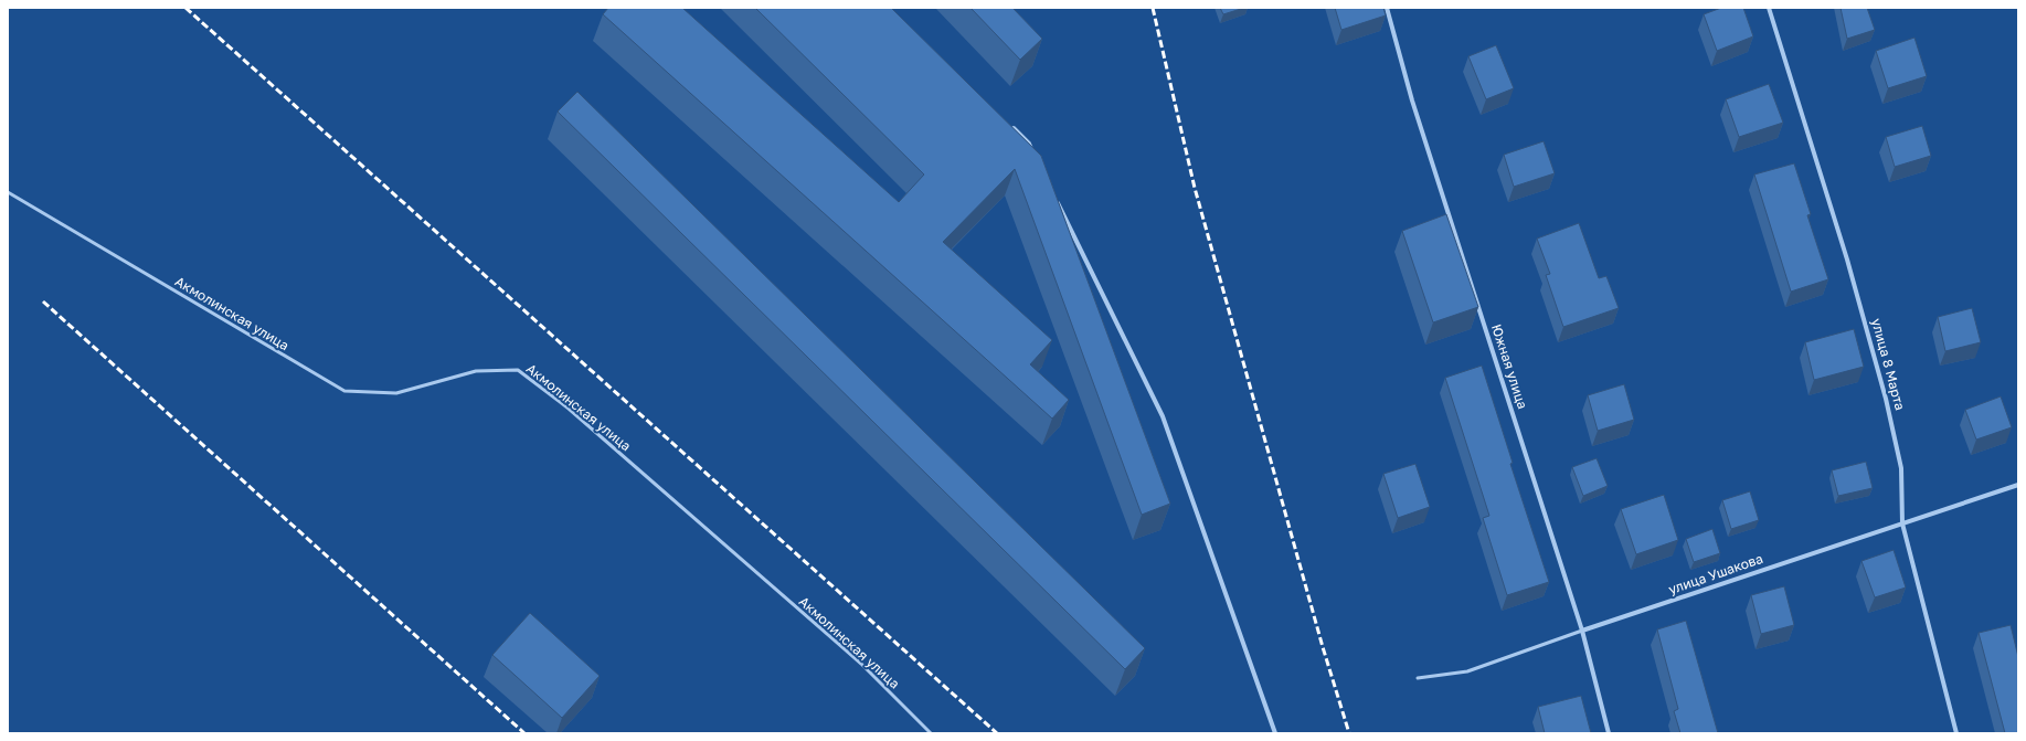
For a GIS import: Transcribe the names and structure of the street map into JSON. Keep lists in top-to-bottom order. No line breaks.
{"streets":{"street":["улица 8 Марта","Южная улица","улица Ушакова"],"lane":["Акмолинская улица"]},"crossings":[["улица 8 Марта","улица Ушакова"],["Южная улица","улица Ушакова"]]}
